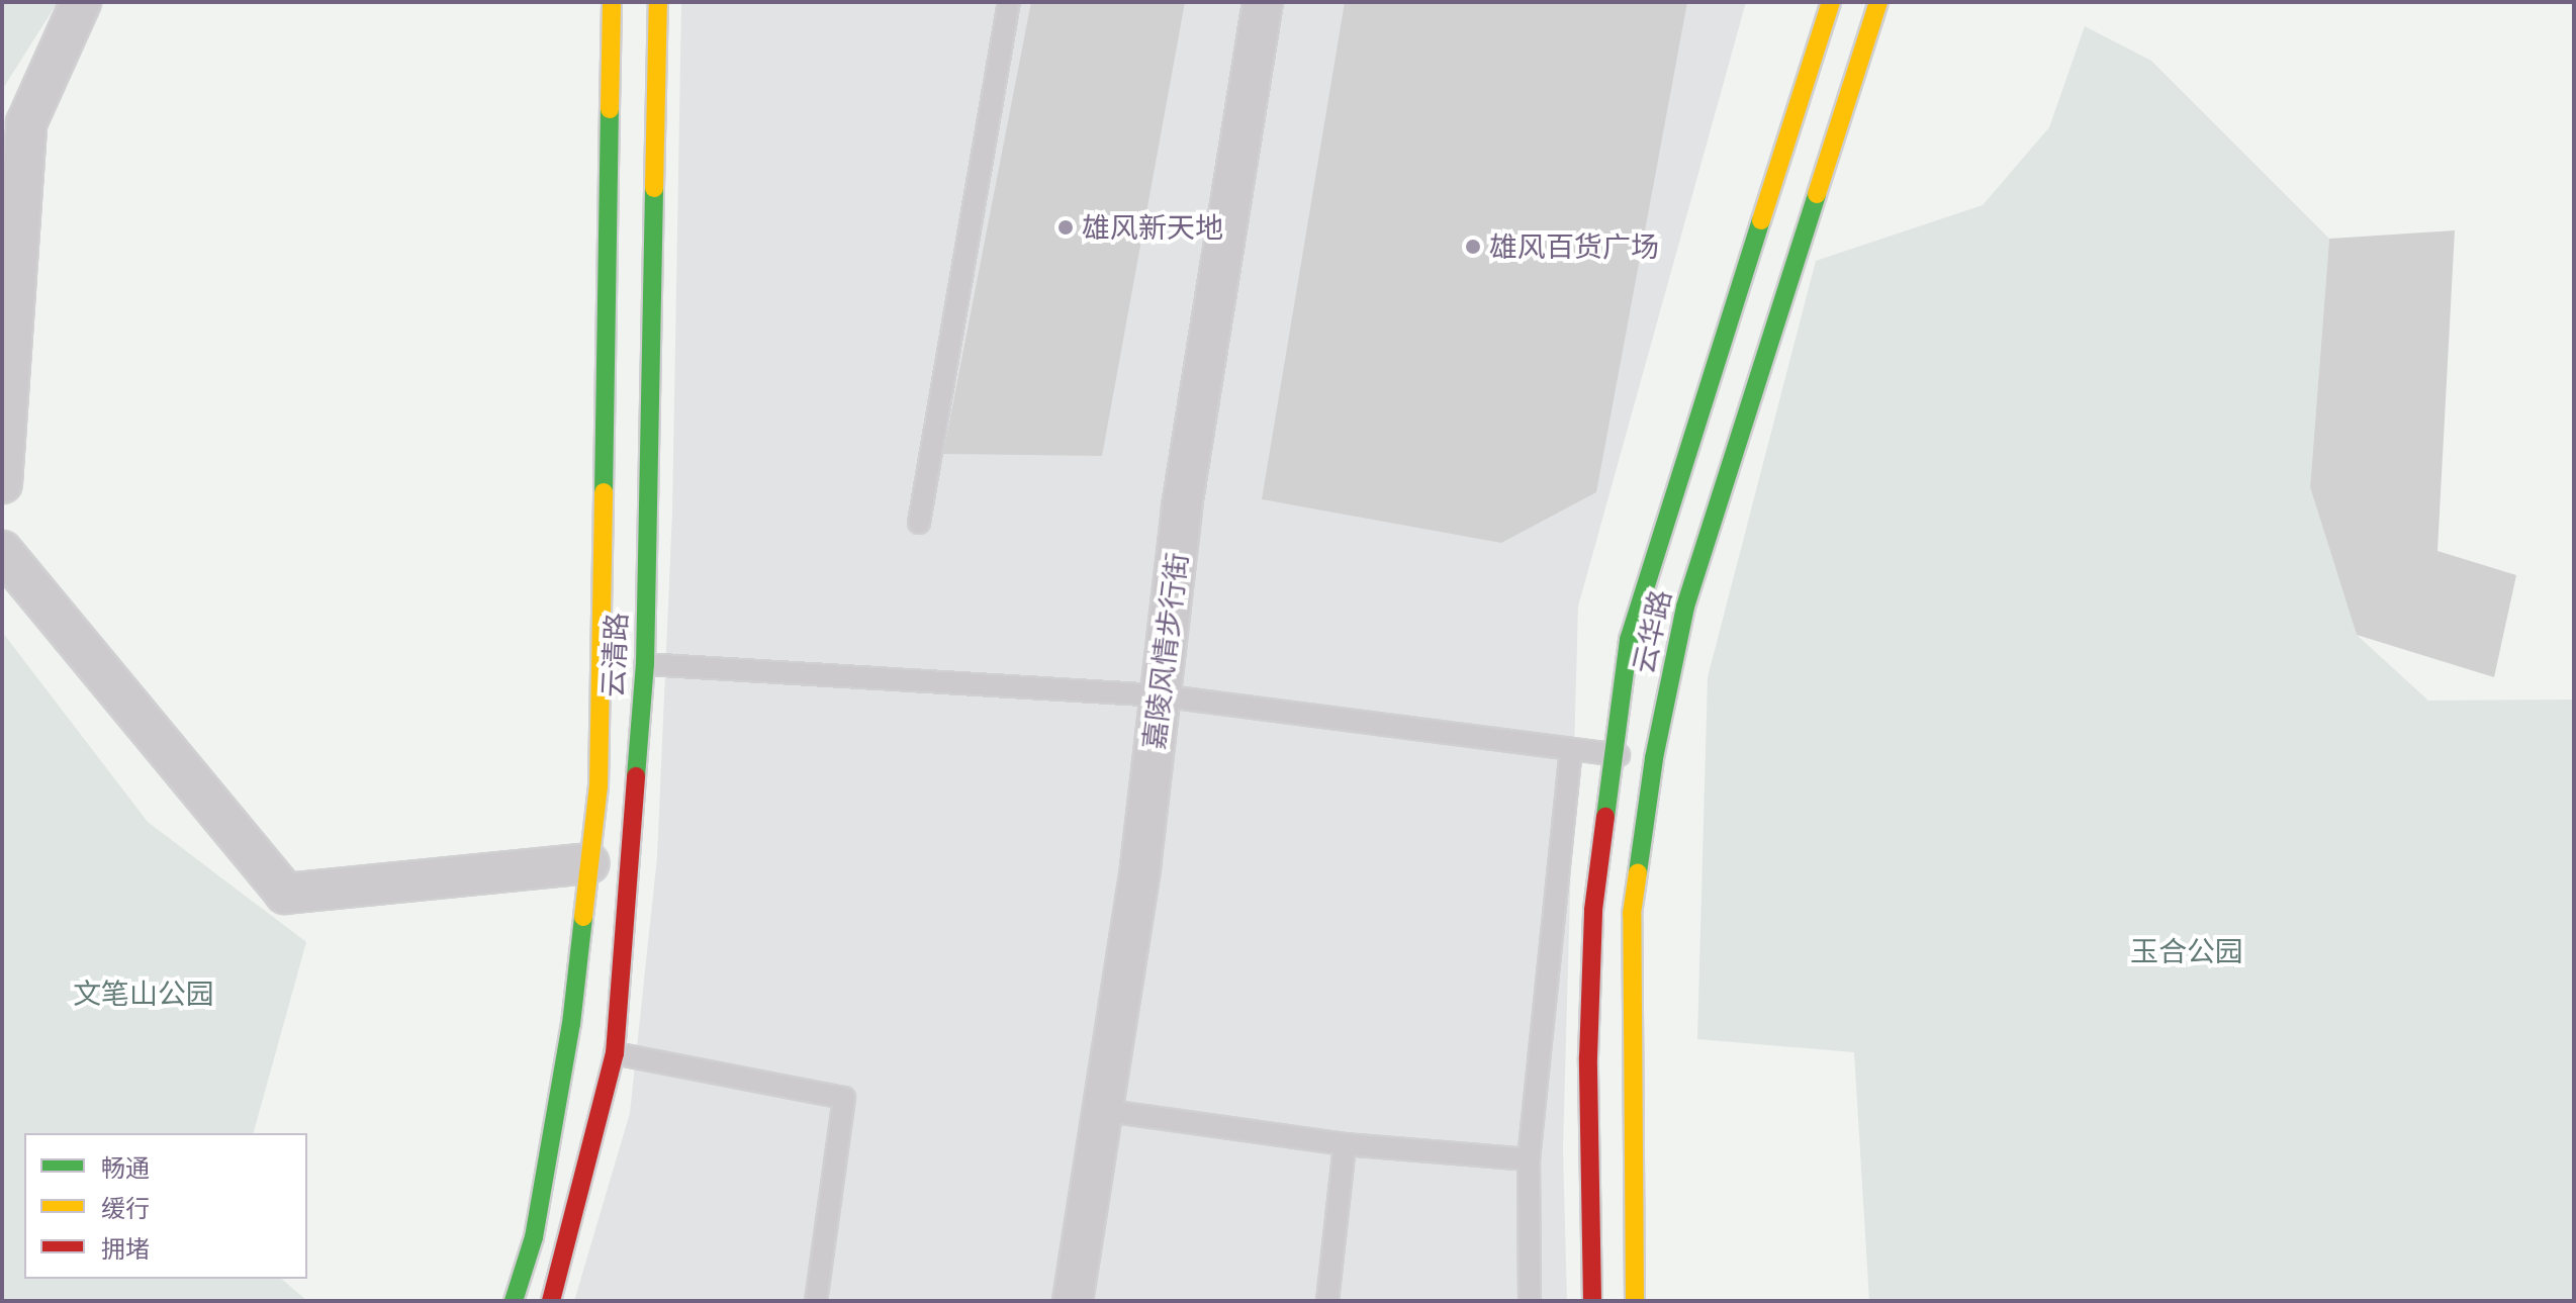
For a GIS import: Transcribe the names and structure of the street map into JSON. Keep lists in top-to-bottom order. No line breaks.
{"streets":{"street":["云华路","嘉陵风情步行街","云清路"]},"parks":["玉合公园","文笔山公园"],"places":["雄风新天地","雄风百货广场"],"legend":["畅通","缓行","拥堵"]}
